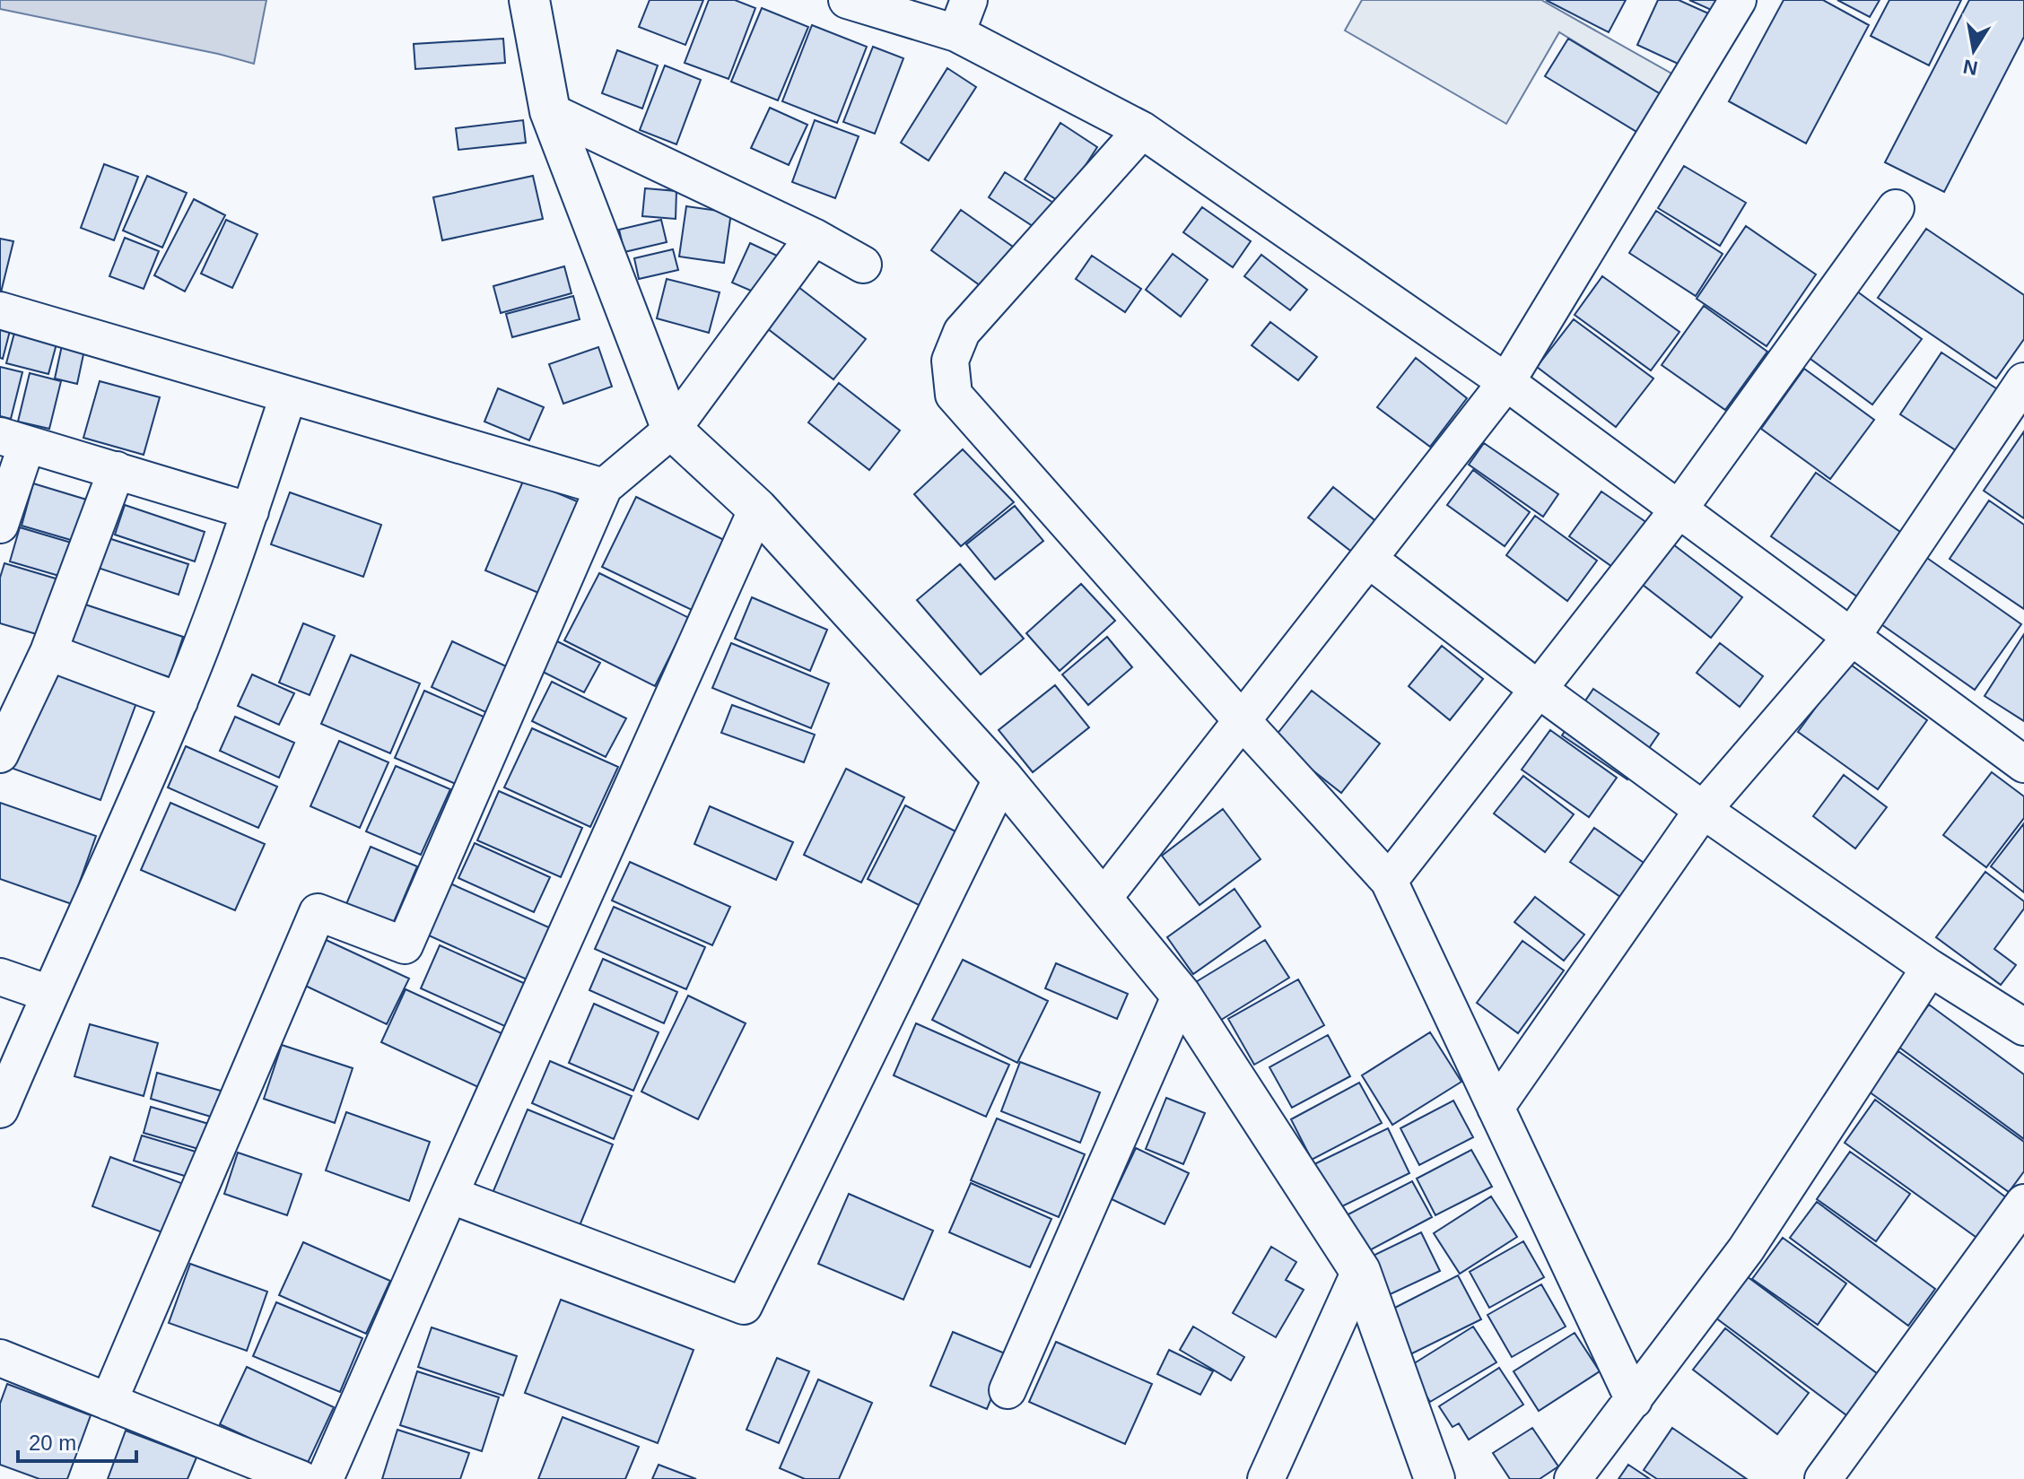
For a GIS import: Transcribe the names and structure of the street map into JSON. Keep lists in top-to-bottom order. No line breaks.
{"scale_bar":"20 m","north":"bottom"}
